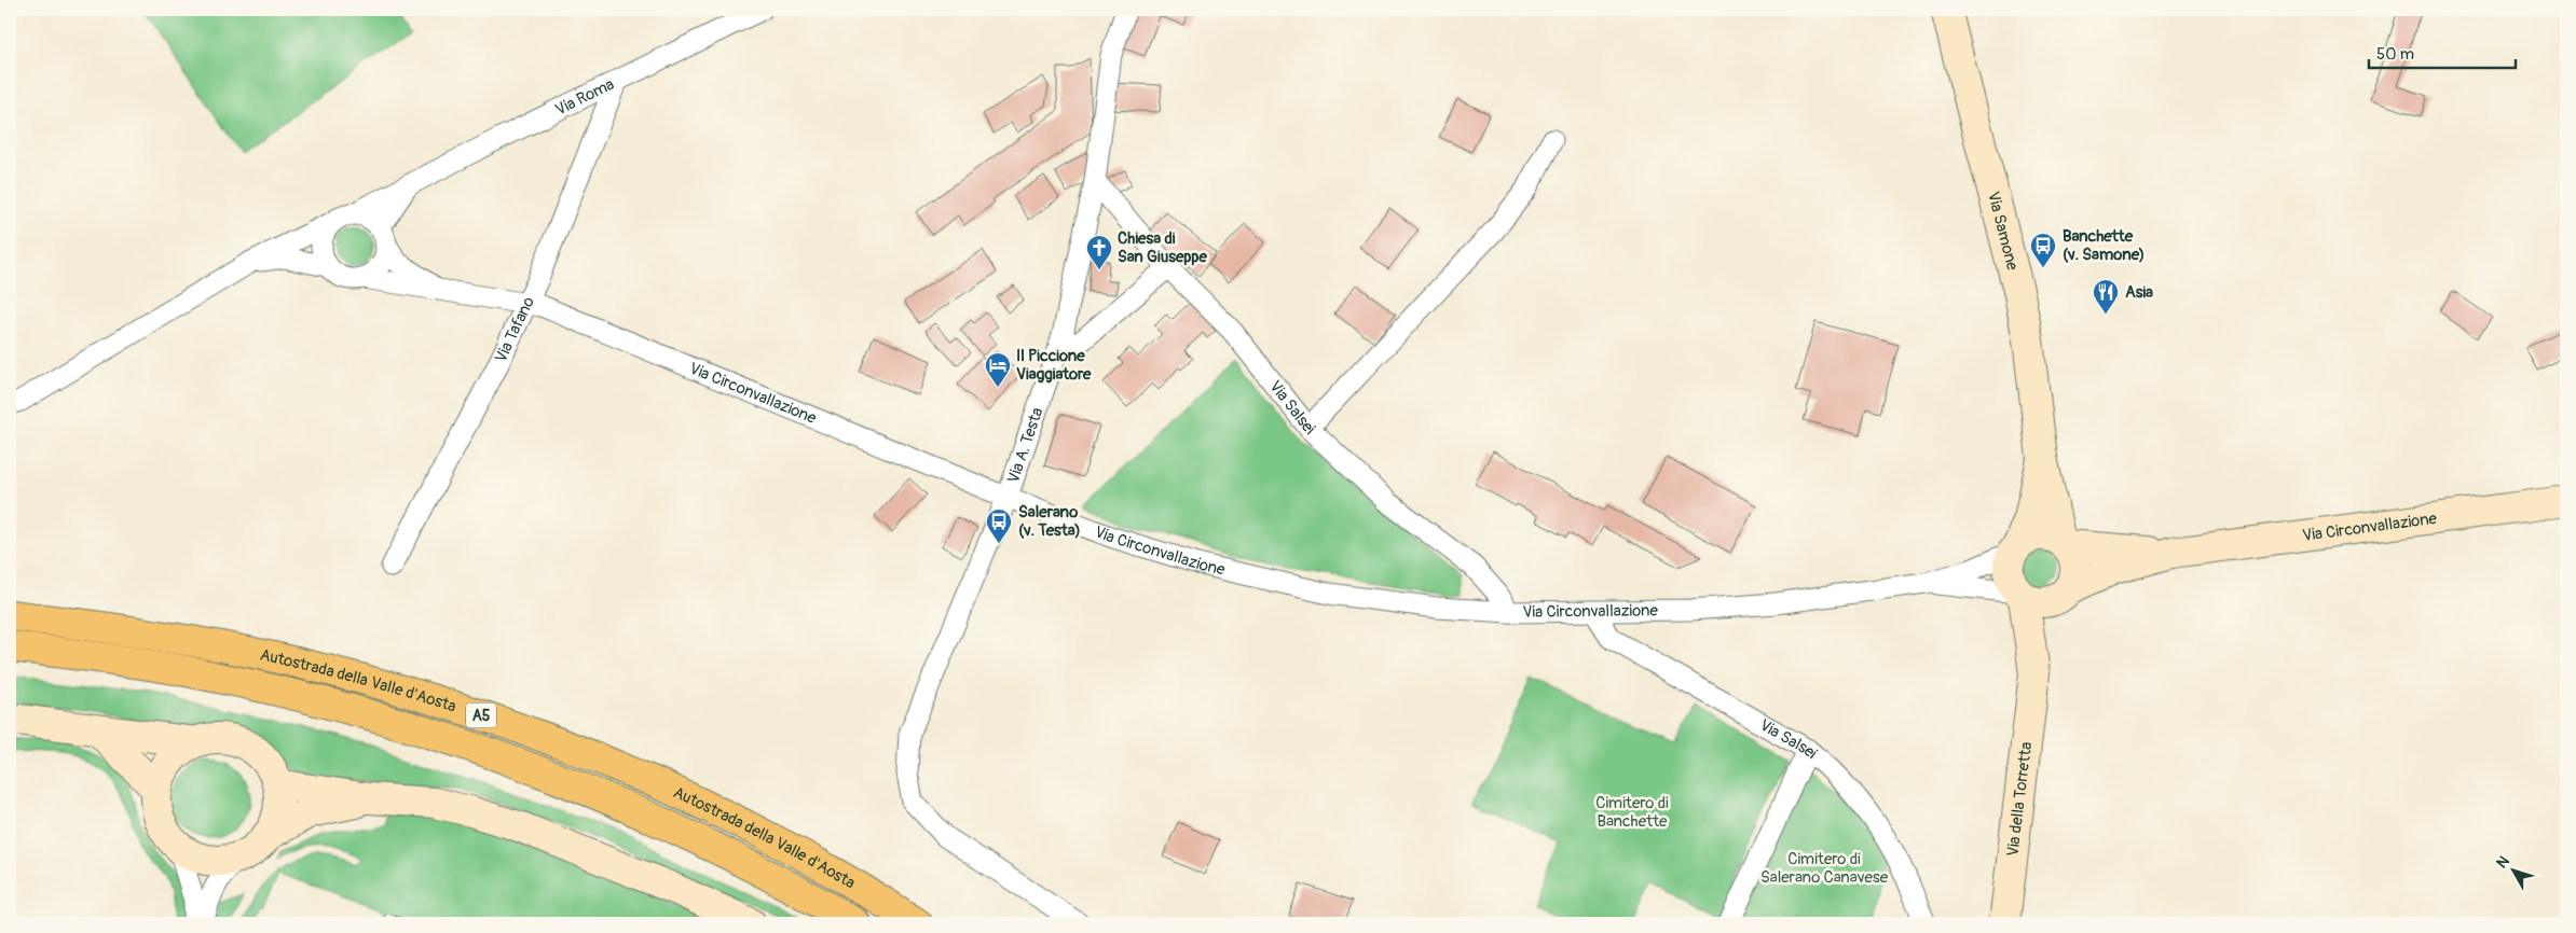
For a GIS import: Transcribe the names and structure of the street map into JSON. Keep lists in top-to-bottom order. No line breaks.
{"streets":{"highway":["Autostrada della Valle d'Aosta","A5"],"main road":["Via Samone","Via Circonvallazione","Via della Torretta"],"street":["Via Roma","Via Tafano","Via Salsei","Via A. Testa"]},"crossings":[["Via Roma","Via Tafano"],["Via Roma","Via Circonvallazione"],["Via Samone","Via Circonvallazione"],["Via Tafano","Via Circonvallazione"],["Via Circonvallazione","Via Salsei"],["Via Circonvallazione","Via A. Testa"],["Via Salsei","Via A. Testa"]],"parks":["Cimitero di Banchette","Cimitero di Salerano Canavese"],"places":{"bus stop":["Banchette (v. Samone)","Salerano (v. Testa)"],"church":["Chiesa di San Giuseppe"],"restaurant":["Asia"],"hotel":["Il Piccione Viaggiatore"]},"scale_bar":"50 m","north":"top left"}
